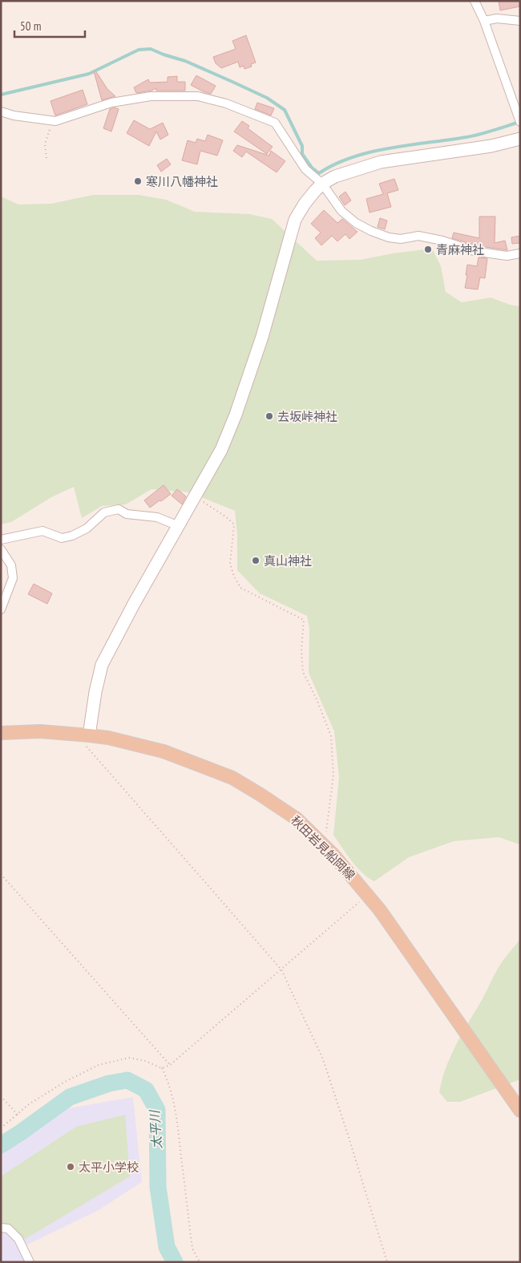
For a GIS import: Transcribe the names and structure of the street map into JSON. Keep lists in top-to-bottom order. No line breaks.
{"streets":{"main road":["秋田岩見船岡線"]},"water":["太平川"],"places":["寒川八幡神社","青麻神社","去坂峠神社","真山神社","太平小学校"],"scale_bar":"50 m"}
